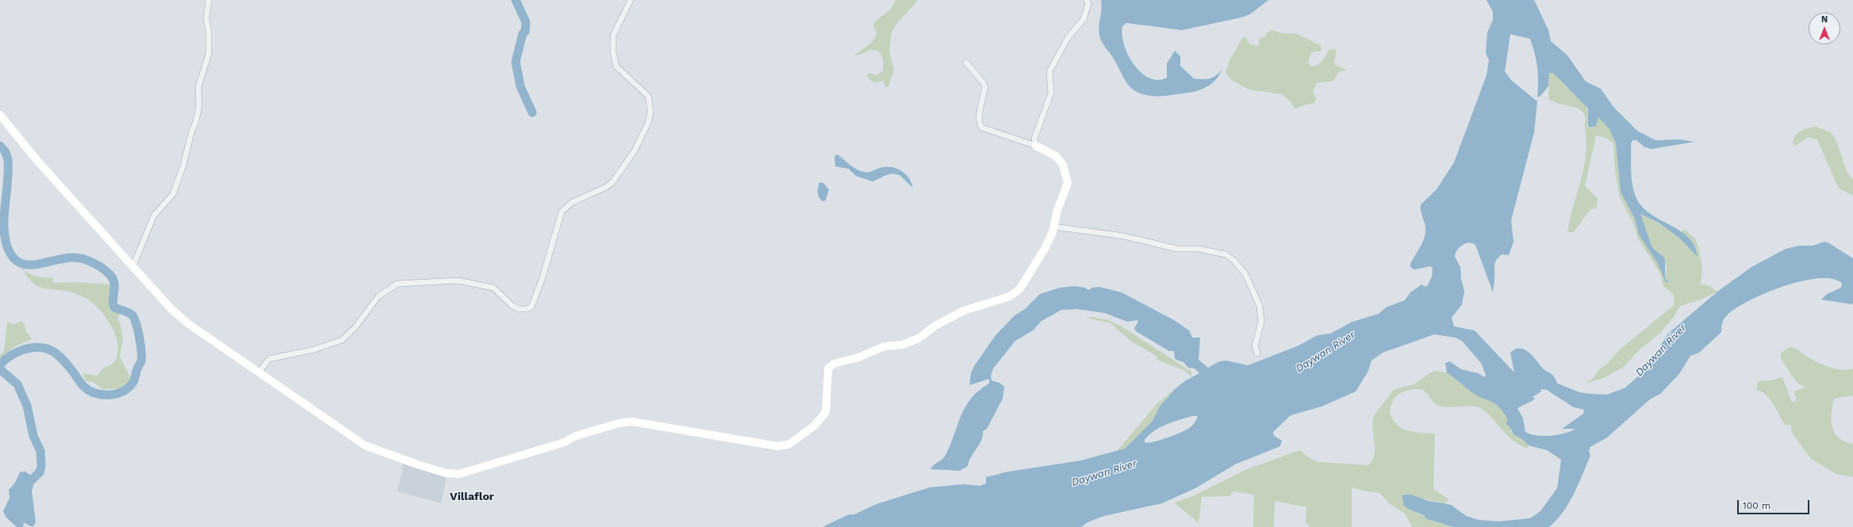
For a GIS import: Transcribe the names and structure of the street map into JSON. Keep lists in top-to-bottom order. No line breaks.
{"districts":["Villaflor"],"water":["Daywan River"],"scale_bar":"100 m","north":"top"}
